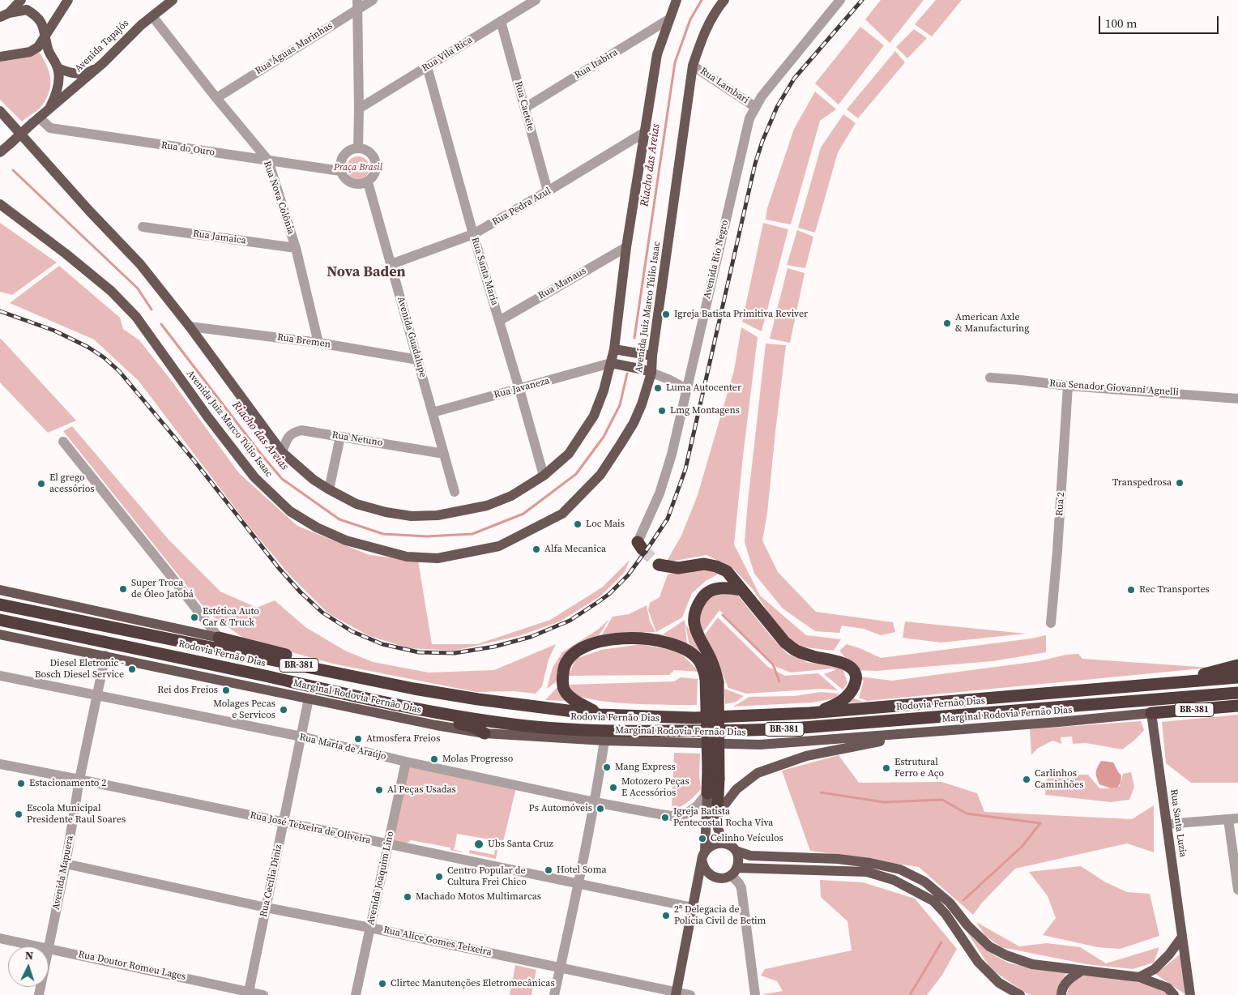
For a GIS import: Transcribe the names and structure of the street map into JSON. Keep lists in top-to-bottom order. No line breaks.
{"streets":{"highway":["Rodovia Fernão Dias","BR-381"],"main road":["Avenida Tapajós","Avenida Juiz Marco Túlio Isaac","Marginal Rodovia Fernão Dias","Rua Santa Luzia"],"street":["Rua Águas Marinhas","Rua Vila Rica","Rua Itabira","Rua Lambari","Rua Caetete","Rua do Ouro","Rua Nova Colônia","Rua Pedra Azul","Rua Jamaica","Avenida Rio Negro","Rua Santa Maria","Rua Manaus","Avenida Guadalupe","Rua Bremen","Rua Javaneza","Rua Senador Giovanni Agnelli","Rua Netuno","Rua 2","Rua Maria de Araújo","Rua José Teixeira de Oliveira","Avenida Mapuera","Avenida Joaquim Lino","Rua Cecília Diniz","Rua Alice Gomes Teixeira","Rua Doutor Romeu Lages"]},"crossings":[["Avenida Tapajós","Rua do Ouro"],["Avenida Tapajós","Rua Nova Colônia"],["Rua Águas Marinhas","Rua Nova Colônia"],["Rua Vila Rica","Rua Caetete"],["Rua Vila Rica","Rua Santa Maria"],["Rua Itabira","Rua Caetete"],["Rua Lambari","Avenida Rio Negro"],["Rua Lambari","Avenida Juiz Marco Túlio Isaac"],["Rua Caetete","Rua Pedra Azul"],["Rua do Ouro","Rua Nova Colônia"],["Rua do Ouro","Avenida Guadalupe"],["Rua Nova Colônia","Rua Jamaica"],["Rua Nova Colônia","Rua Bremen"],["Rua Pedra Azul","Rua Santa Maria"],["Rua Pedra Azul","Avenida Guadalupe"],["Rua Santa Maria","Rua Manaus"],["Rua Santa Maria","Rua Javaneza"],["Avenida Guadalupe","Rua Bremen"],["Avenida Guadalupe","Rua Javaneza"],["Avenida Guadalupe","Rua Netuno"],["Rua Senador Giovanni Agnelli","Rua 2"],["Rodovia Fernão Dias","BR-381"],["BR-381","Marginal Rodovia Fernão Dias"],["BR-381","Rua Santa Luzia"],["Marginal Rodovia Fernão Dias","Rua Santa Luzia"],["Marginal Rodovia Fernão Dias","Avenida Mapuera"],["Marginal Rodovia Fernão Dias","Rua Cecília Diniz"],["Rua Maria de Araújo","Avenida Mapuera"],["Rua Maria de Araújo","Avenida Joaquim Lino"],["Rua Maria de Araújo","Rua Cecília Diniz"],["Rua José Teixeira de Oliveira","Avenida Mapuera"],["Rua José Teixeira de Oliveira","Avenida Joaquim Lino"],["Rua José Teixeira de Oliveira","Rua Cecília Diniz"],["Avenida Mapuera","Rua Alice Gomes Teixeira"],["Avenida Mapuera","Rua Doutor Romeu Lages"],["Avenida Joaquim Lino","Rua Alice Gomes Teixeira"],["Rua Cecília Diniz","Rua Alice Gomes Teixeira"],["Rua Cecília Diniz","Rua Doutor Romeu Lages"]],"districts":["Nova Baden"],"water":["Riacho das Areias"],"parks":["Praça Brasil"],"places":["Igreja Batista Primitiva Reviver","American Axle & Manufacturing","Luma Autocenter","Lmg Montagens","Transpedrosa","El grego acessórios","Loc Mais","Alfa Mecanica","Super Troca de Óleo Jatobá","Rec Transportes","Estética Auto Car & Truck","Diesel Eletronic - Bosch Diesel Service","Rei dos Freios","Molages Pecas e Servicos","Atmosfera Freios","Molas Progresso","Mang Express","Estrutural Ferro e Aço","Carlinhos Caminhões","Estacionamento 2","Motozero Peças E Acessórios","Al Peças Usadas","Ps Automóveis","Escola Municipal Presidente Raul Soares","Igreja Batista Pentecostal Rocha Viva","Celinho Veículos","Ubs Santa Cruz","Hotel Soma","Centro Popular de Cultura Frei Chico","Machado Motos Multimarcas","2ª Delegacia de Polícia Civil de Betim","Clirtec Manutenções Eletromecânicas"],"scale_bar":"100 m","north":"top"}
